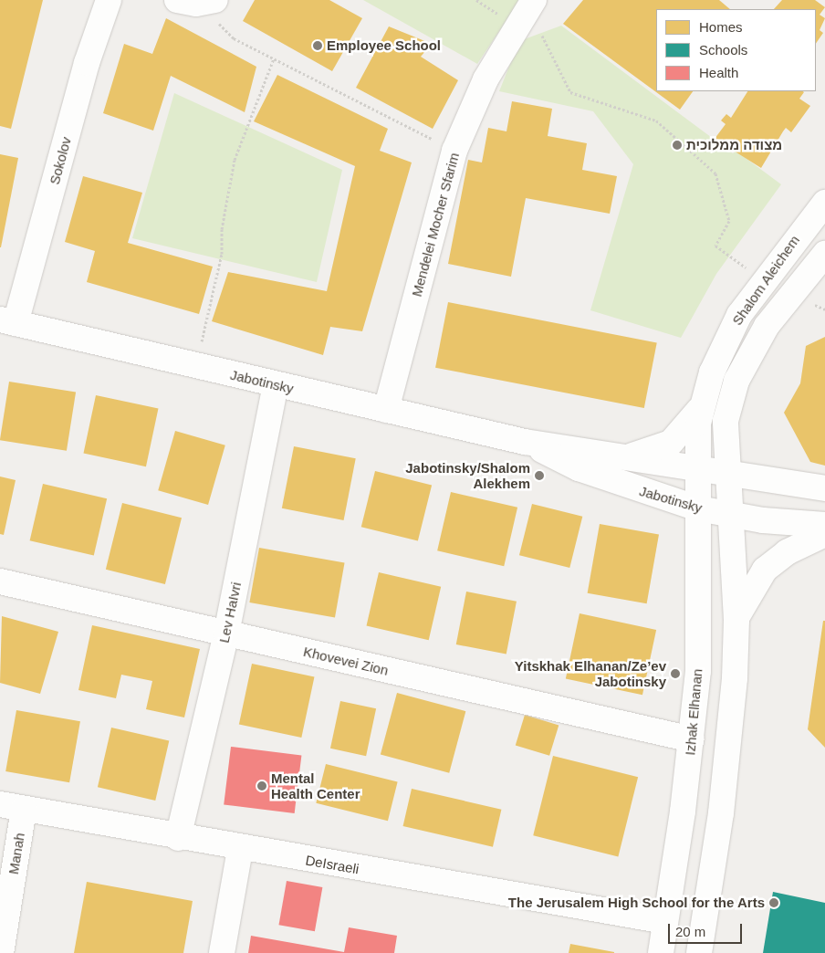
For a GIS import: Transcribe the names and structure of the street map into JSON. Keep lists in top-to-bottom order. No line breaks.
{"streets":{"street":["Sokolov","Mendelei Mocher Sfarim","Shalom Aleichem","Jabotinsky","Lev HaIvri","Khovevei Zion","Izhak Elhanan","Manah","DeIsraeli"]},"crossings":[["Sokolov","Jabotinsky"],["Mendelei Mocher Sfarim","Jabotinsky"],["Shalom Aleichem","Jabotinsky"],["Shalom Aleichem","Izhak Elhanan"],["Jabotinsky","Lev HaIvri"],["Jabotinsky","Izhak Elhanan"],["Lev HaIvri","Khovevei Zion"],["Lev HaIvri","DeIsraeli"],["Khovevei Zion","Izhak Elhanan"],["Izhak Elhanan","DeIsraeli"],["Manah","DeIsraeli"]],"places":["Employee School","מצודה ממלוכית","Jabotinsky/Shalom Alekhem","Yitskhak Elhanan/Ze’ev Jabotinsky","Mental Health Center","The Jerusalem High School for the Arts"],"legend":["Homes","Schools","Health"],"scale_bar":"20 m"}
